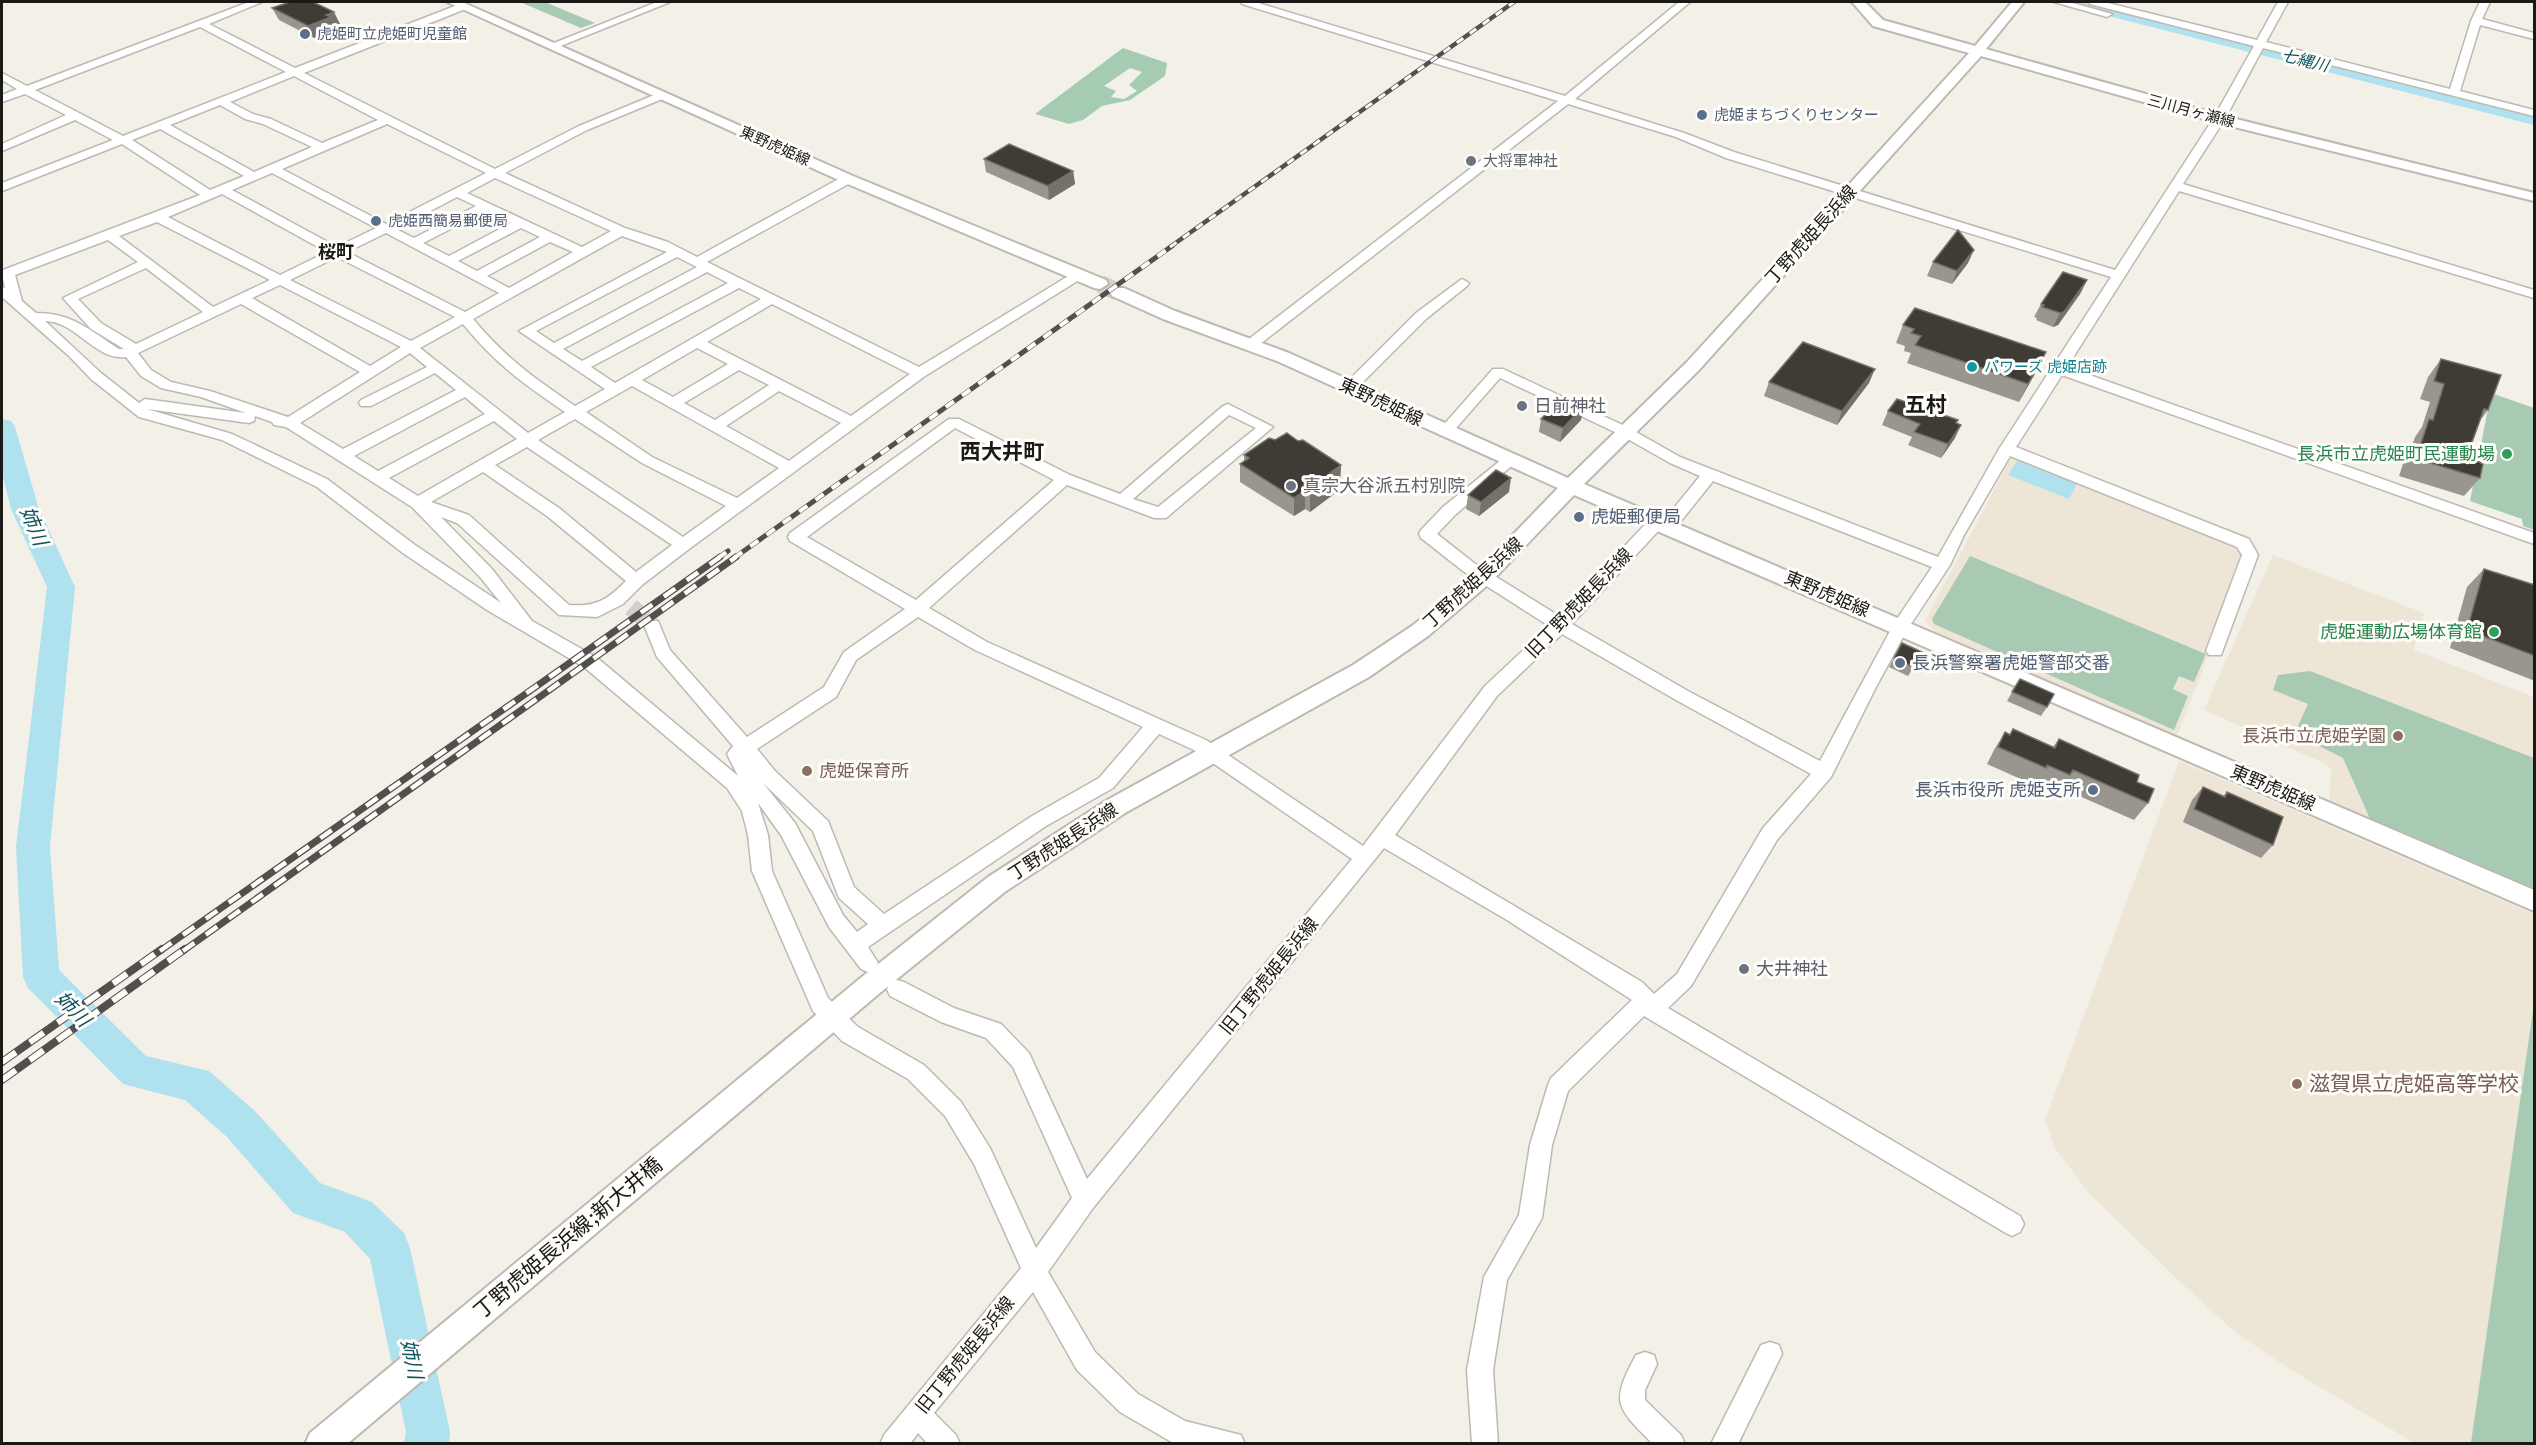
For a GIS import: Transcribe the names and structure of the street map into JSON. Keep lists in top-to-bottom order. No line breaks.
{"streets":{"main road":["三川月ヶ瀬線","東野虎姫線","丁野虎姫長浜線","丁野虎姫長浜線;新大井橋"],"street":["旧丁野虎姫長浜線"]},"crossings":[["三川月ヶ瀬線","丁野虎姫長浜線"],["東野虎姫線","丁野虎姫長浜線"],["東野虎姫線","旧丁野虎姫長浜線"],["丁野虎姫長浜線","丁野虎姫長浜線;新大井橋"]],"districts":["桜町","五村","西大井町"],"water":["七縄川","姉川"],"places":["虎姫町立虎姫町児童館","虎姫まちづくりセンター","大将軍神社","虎姫西簡易郵便局","パワーズ 虎姫店跡","日前神社","長浜市立虎姫町民運動場","真宗大谷派五村別院","虎姫郵便局","虎姫運動広場体育館","長浜警察署虎姫警部交番","長浜市立虎姫学園","虎姫保育所","長浜市役所 虎姫支所","大井神社","滋賀県立虎姫高等学校"]}
